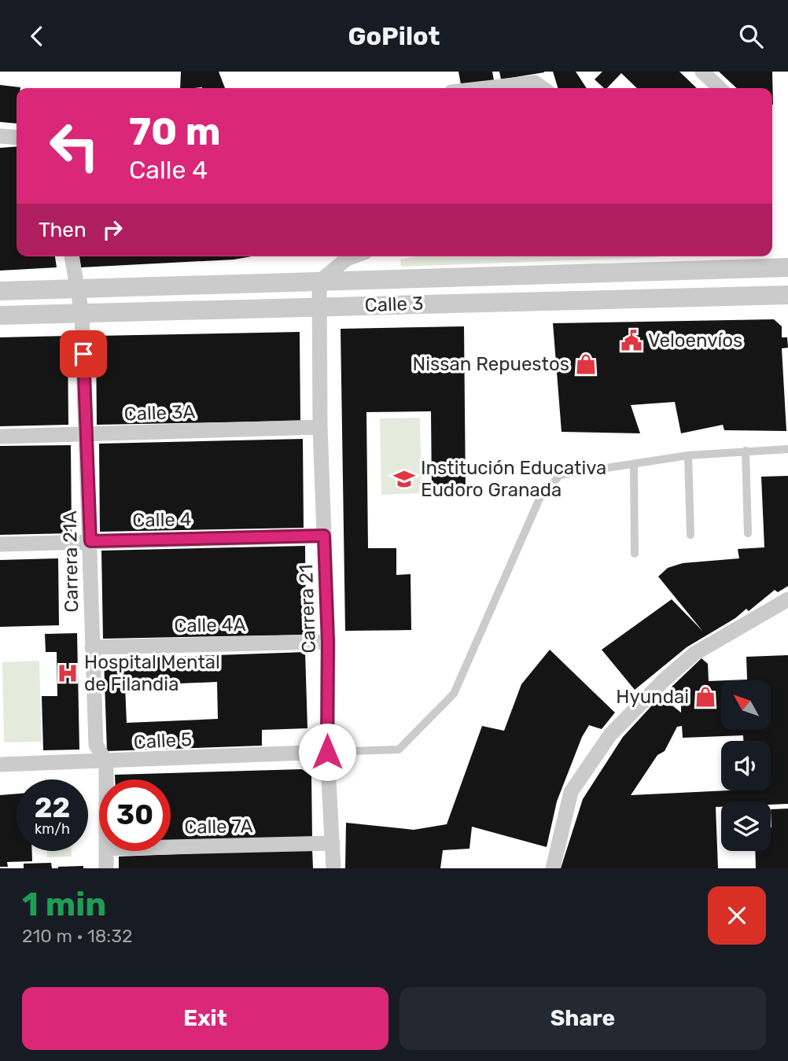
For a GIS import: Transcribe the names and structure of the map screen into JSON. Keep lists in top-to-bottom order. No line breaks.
{"streets":{"street":["Calle 3","Calle 3A","Calle 4","Carrera 21A","Carrera 21","Calle 4A","Calle 5","Calle 7A"]},"crossings":[["Calle 3","Carrera 21A"],["Calle 3","Carrera 21"],["Calle 3A","Carrera 21A"],["Calle 3A","Carrera 21"],["Calle 4","Carrera 21A"],["Calle 4","Carrera 21"],["Carrera 21A","Calle 4A"],["Carrera 21A","Calle 5"],["Carrera 21","Calle 4A"],["Carrera 21","Calle 5"],["Carrera 21","Calle 7A"]],"places":{"public building":["Veloenvíos"],"shop":["Nissan Repuestos","Hyundai"],"school or university":["Institución Educativa Eudoro Granada"],"hospital":["Hospital Mental de Filandia"]},"north":"top left","page":{"header":"GoPilot","turn":["70 m","Calle 4"],"then":"Then","speed":"22 km/h","limit":"30","heading":["1 min","210 m · 18:32"],"buttons":["Exit","Share"]}}
